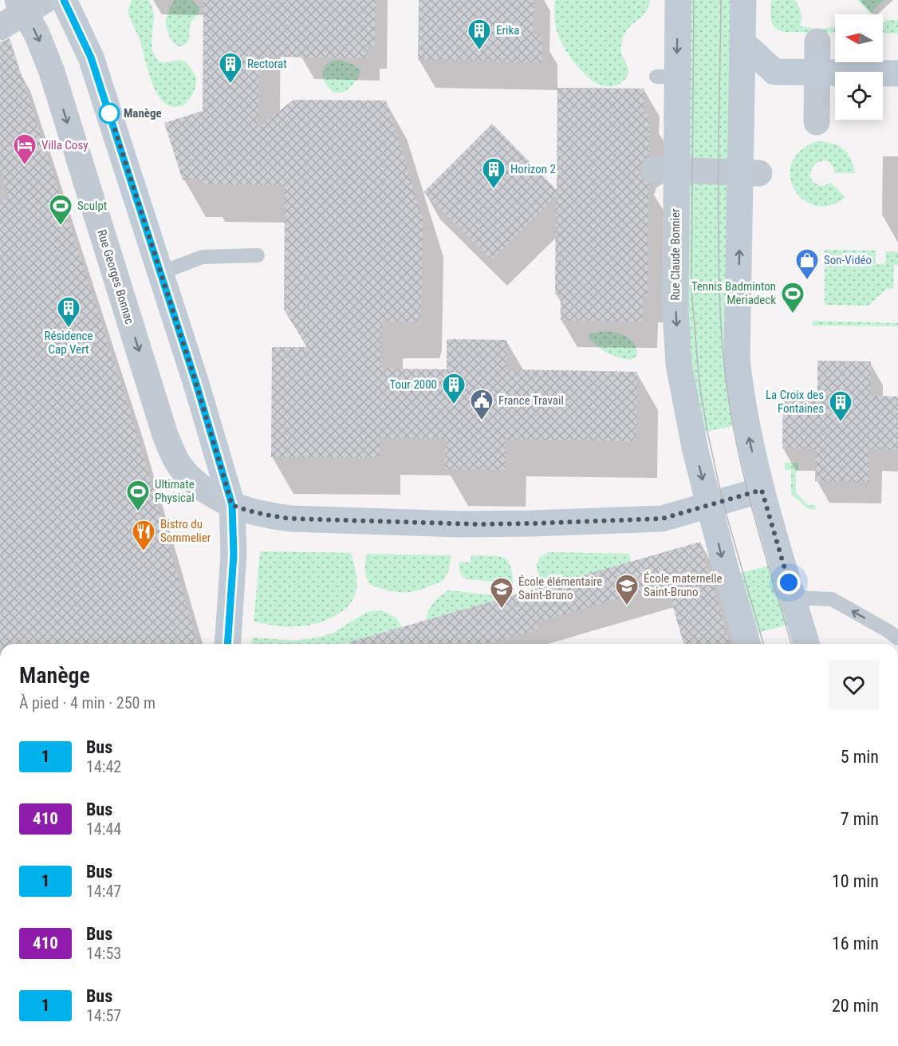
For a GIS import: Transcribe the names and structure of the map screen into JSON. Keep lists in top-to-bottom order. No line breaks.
{"streets":{"street":["Rue Claude Bonnier","Rue Georges Bonnac"]},"places":{"building":["Erika","Rectorat","Horizon 2","Résidence Cap Vert","Tour 2000","La Croix des Fontaines"],"other":["Manège"],"hotel":["Villa Cosy"],"sports":["Sculpt","Tennis Badminton Meriadeck","Ultimate Physical"],"shop":["Son-Vidéo"],"public building":["France Travail"],"restaurant":["Bistro du Sommelier"],"school or university":["École maternelle Saint-Bruno","École élémentaire Saint-Bruno"]},"lines":["bus line 1"],"north":"left","page":{"heading":["Manège","À pied · 4 min · 250 m"],"list":[{"mark":"1","name":"Bus","note":"14:42","value":"5 min"},{"mark":"410","name":"Bus","note":"14:44","value":"7 min"},{"mark":"1","name":"Bus","note":"14:47","value":"10 min"},{"mark":"410","name":"Bus","note":"14:53","value":"16 min"},{"mark":"1","name":"Bus","note":"14:57","value":"20 min"}]}}
